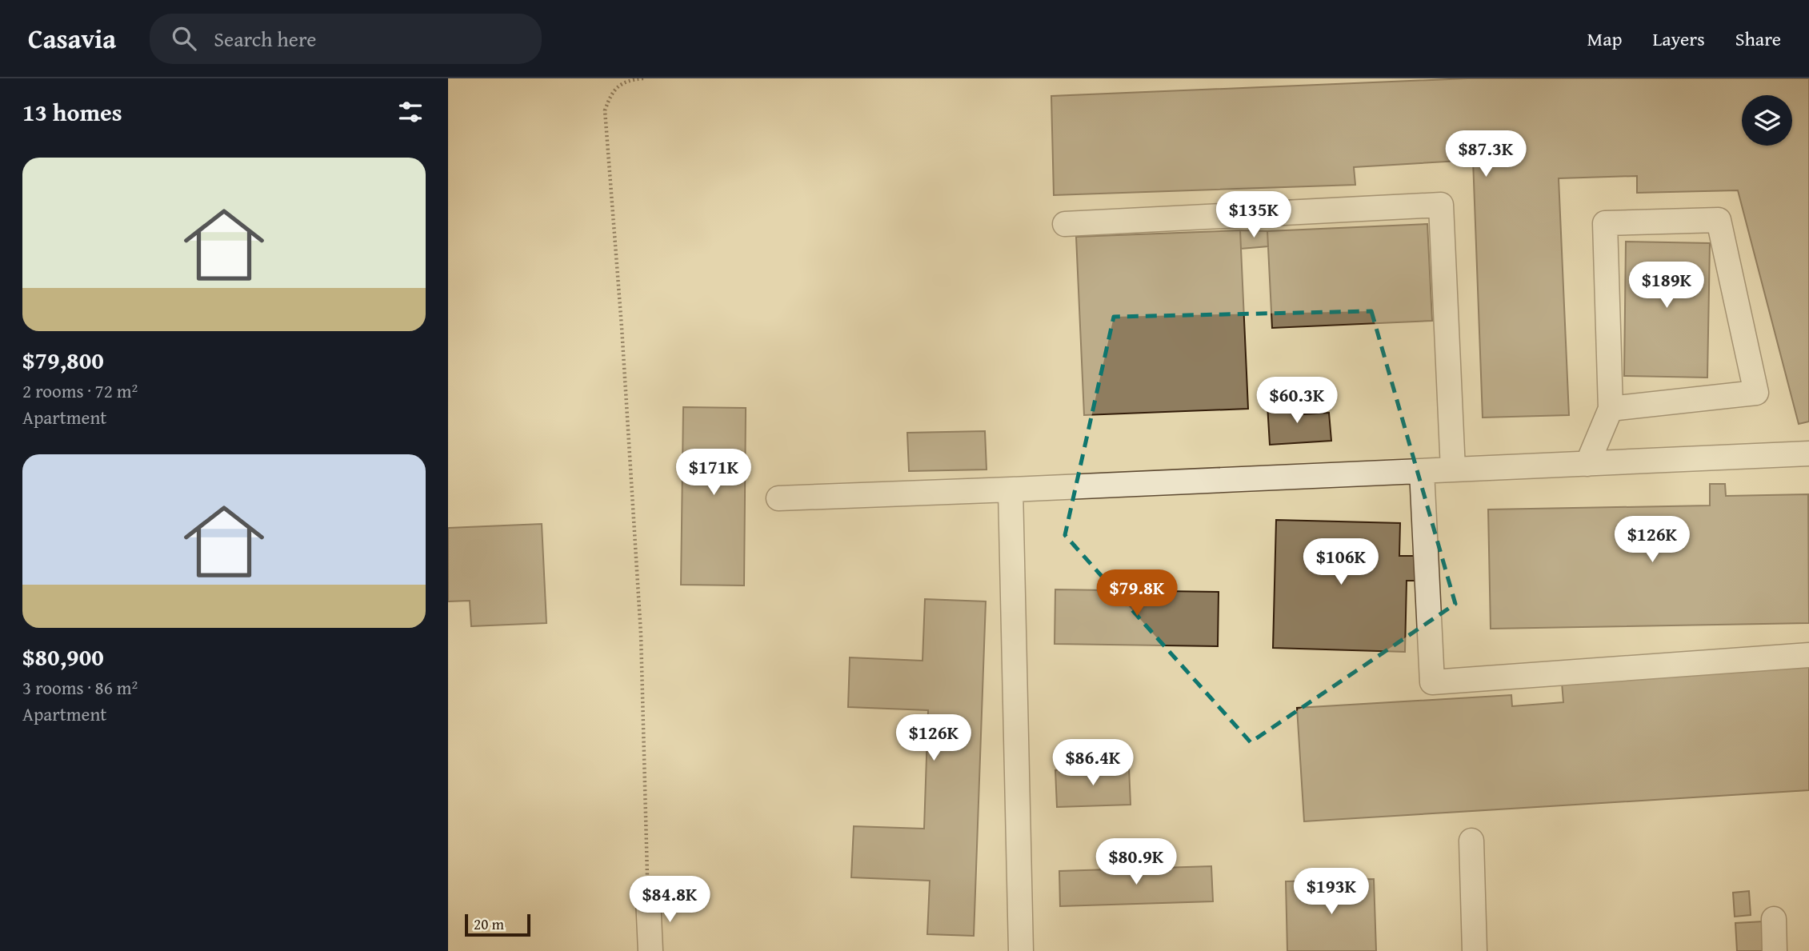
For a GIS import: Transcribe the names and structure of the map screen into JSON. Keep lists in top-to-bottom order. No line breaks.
{"scale_bar":"20 m","page":{"header":"Casavia","search":"Search here","nav":["Map","Layers","Share"],"heading":"13 homes","price":["$87.3K","$135K","$189K","$60.3K","$171K","$126K","$106K","$79.8K","$126K","$86.4K","$80.9K","$193K","$84.8K"],"list":[{"name":"$79,800","note":"2 rooms · 72 m² · Apartment"},{"name":"$80,900","note":"3 rooms · 86 m² · Apartment"}],"scale":"20 m"}}
